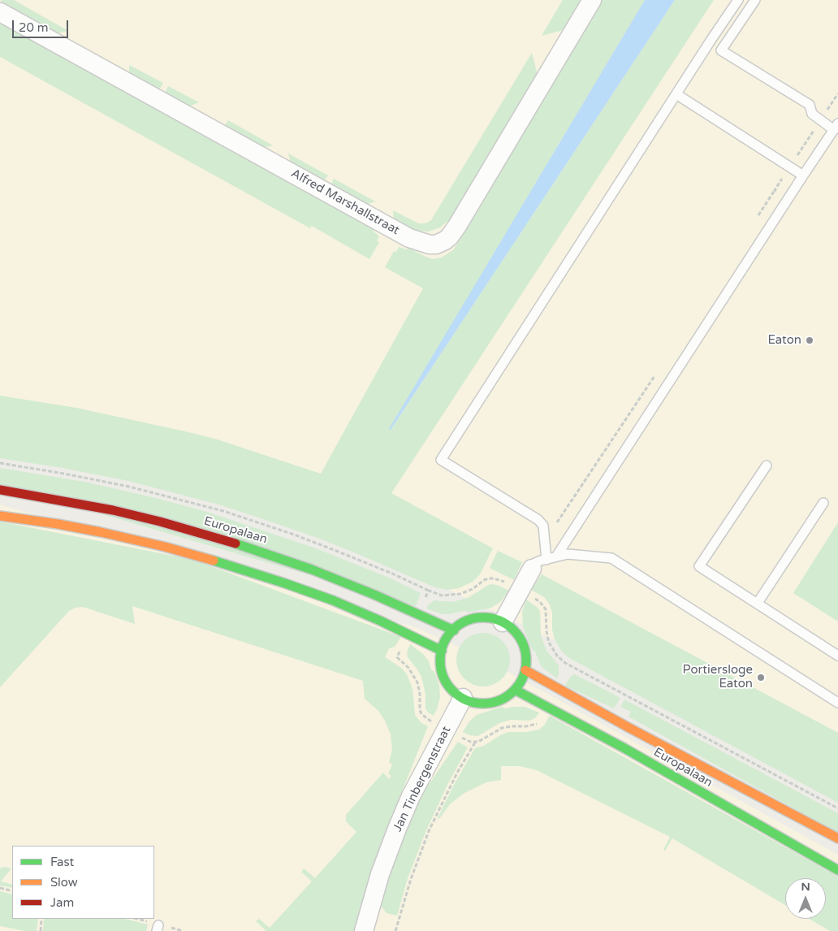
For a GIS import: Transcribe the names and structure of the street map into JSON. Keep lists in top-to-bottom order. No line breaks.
{"streets":{"street":["Alfred Marshallstraat","Europalaan","Jan Tinbergenstraat"]},"crossings":[["Europalaan","Jan Tinbergenstraat"]],"places":["Eaton","Portiersloge Eaton"],"legend":["Fast","Slow","Jam"],"scale_bar":"20 m","north":"top"}
